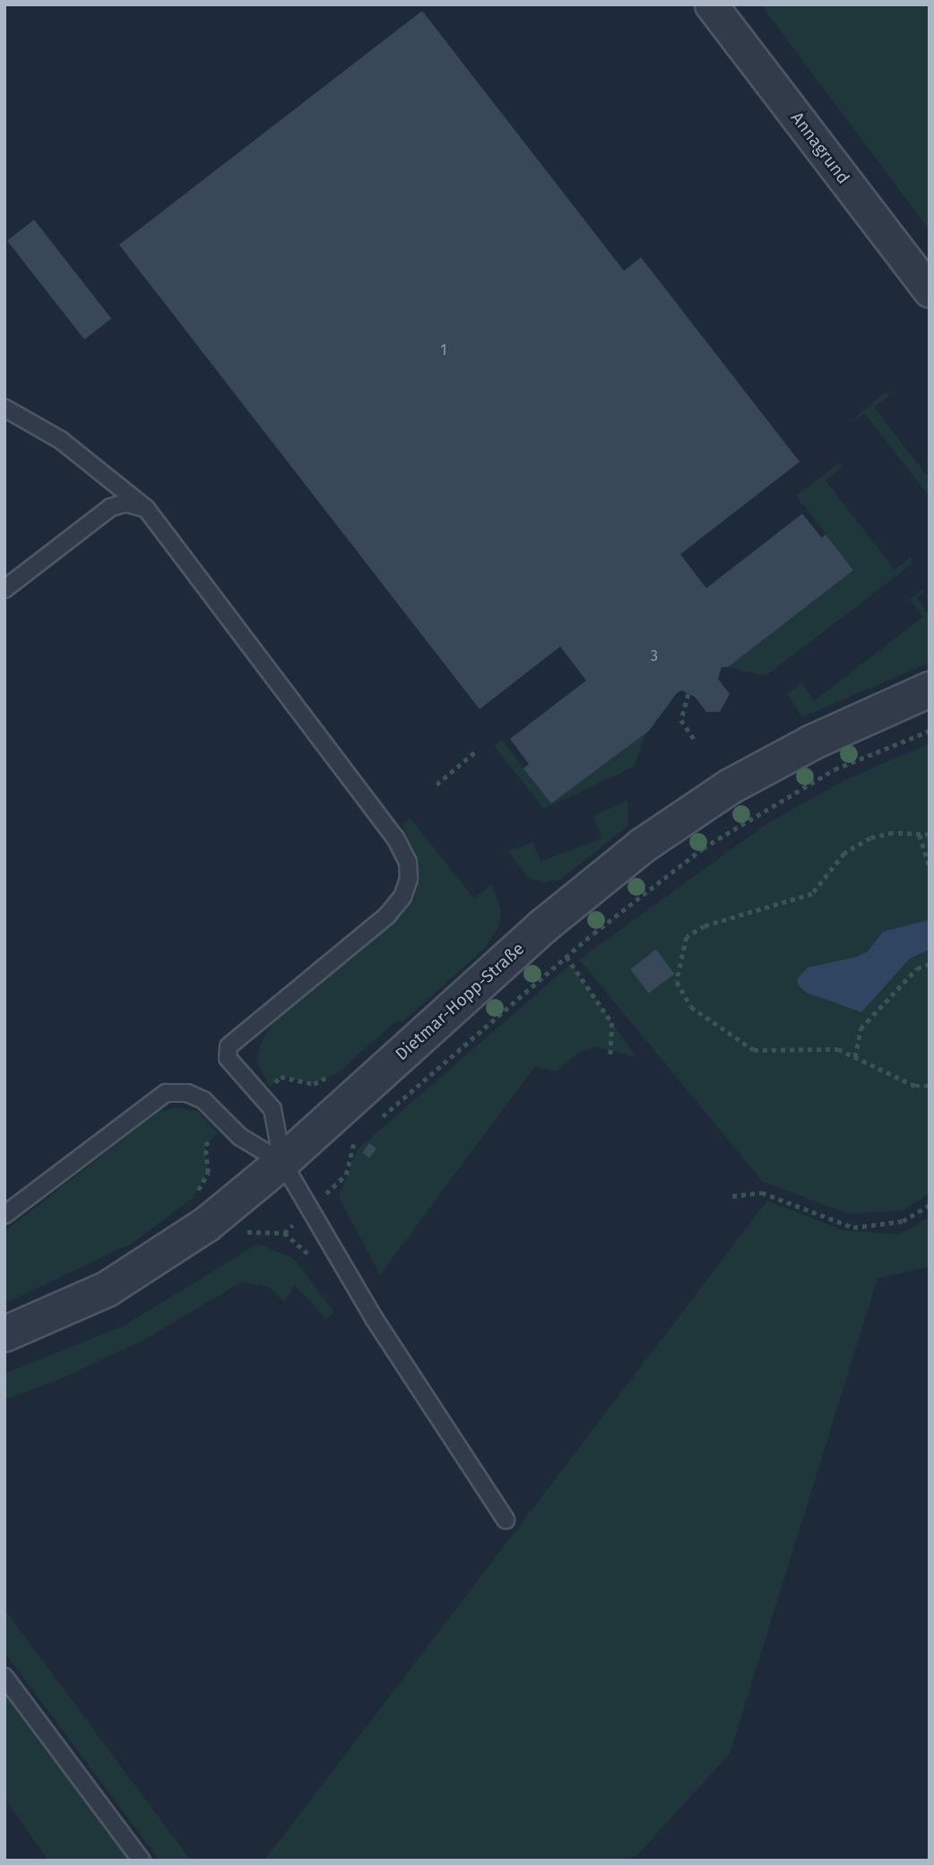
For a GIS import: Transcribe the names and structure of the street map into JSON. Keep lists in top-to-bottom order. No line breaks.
{"streets":{"street":["Annagrund","Dietmar-Hopp-Straße"]},"house_numbers":["1","3"]}
